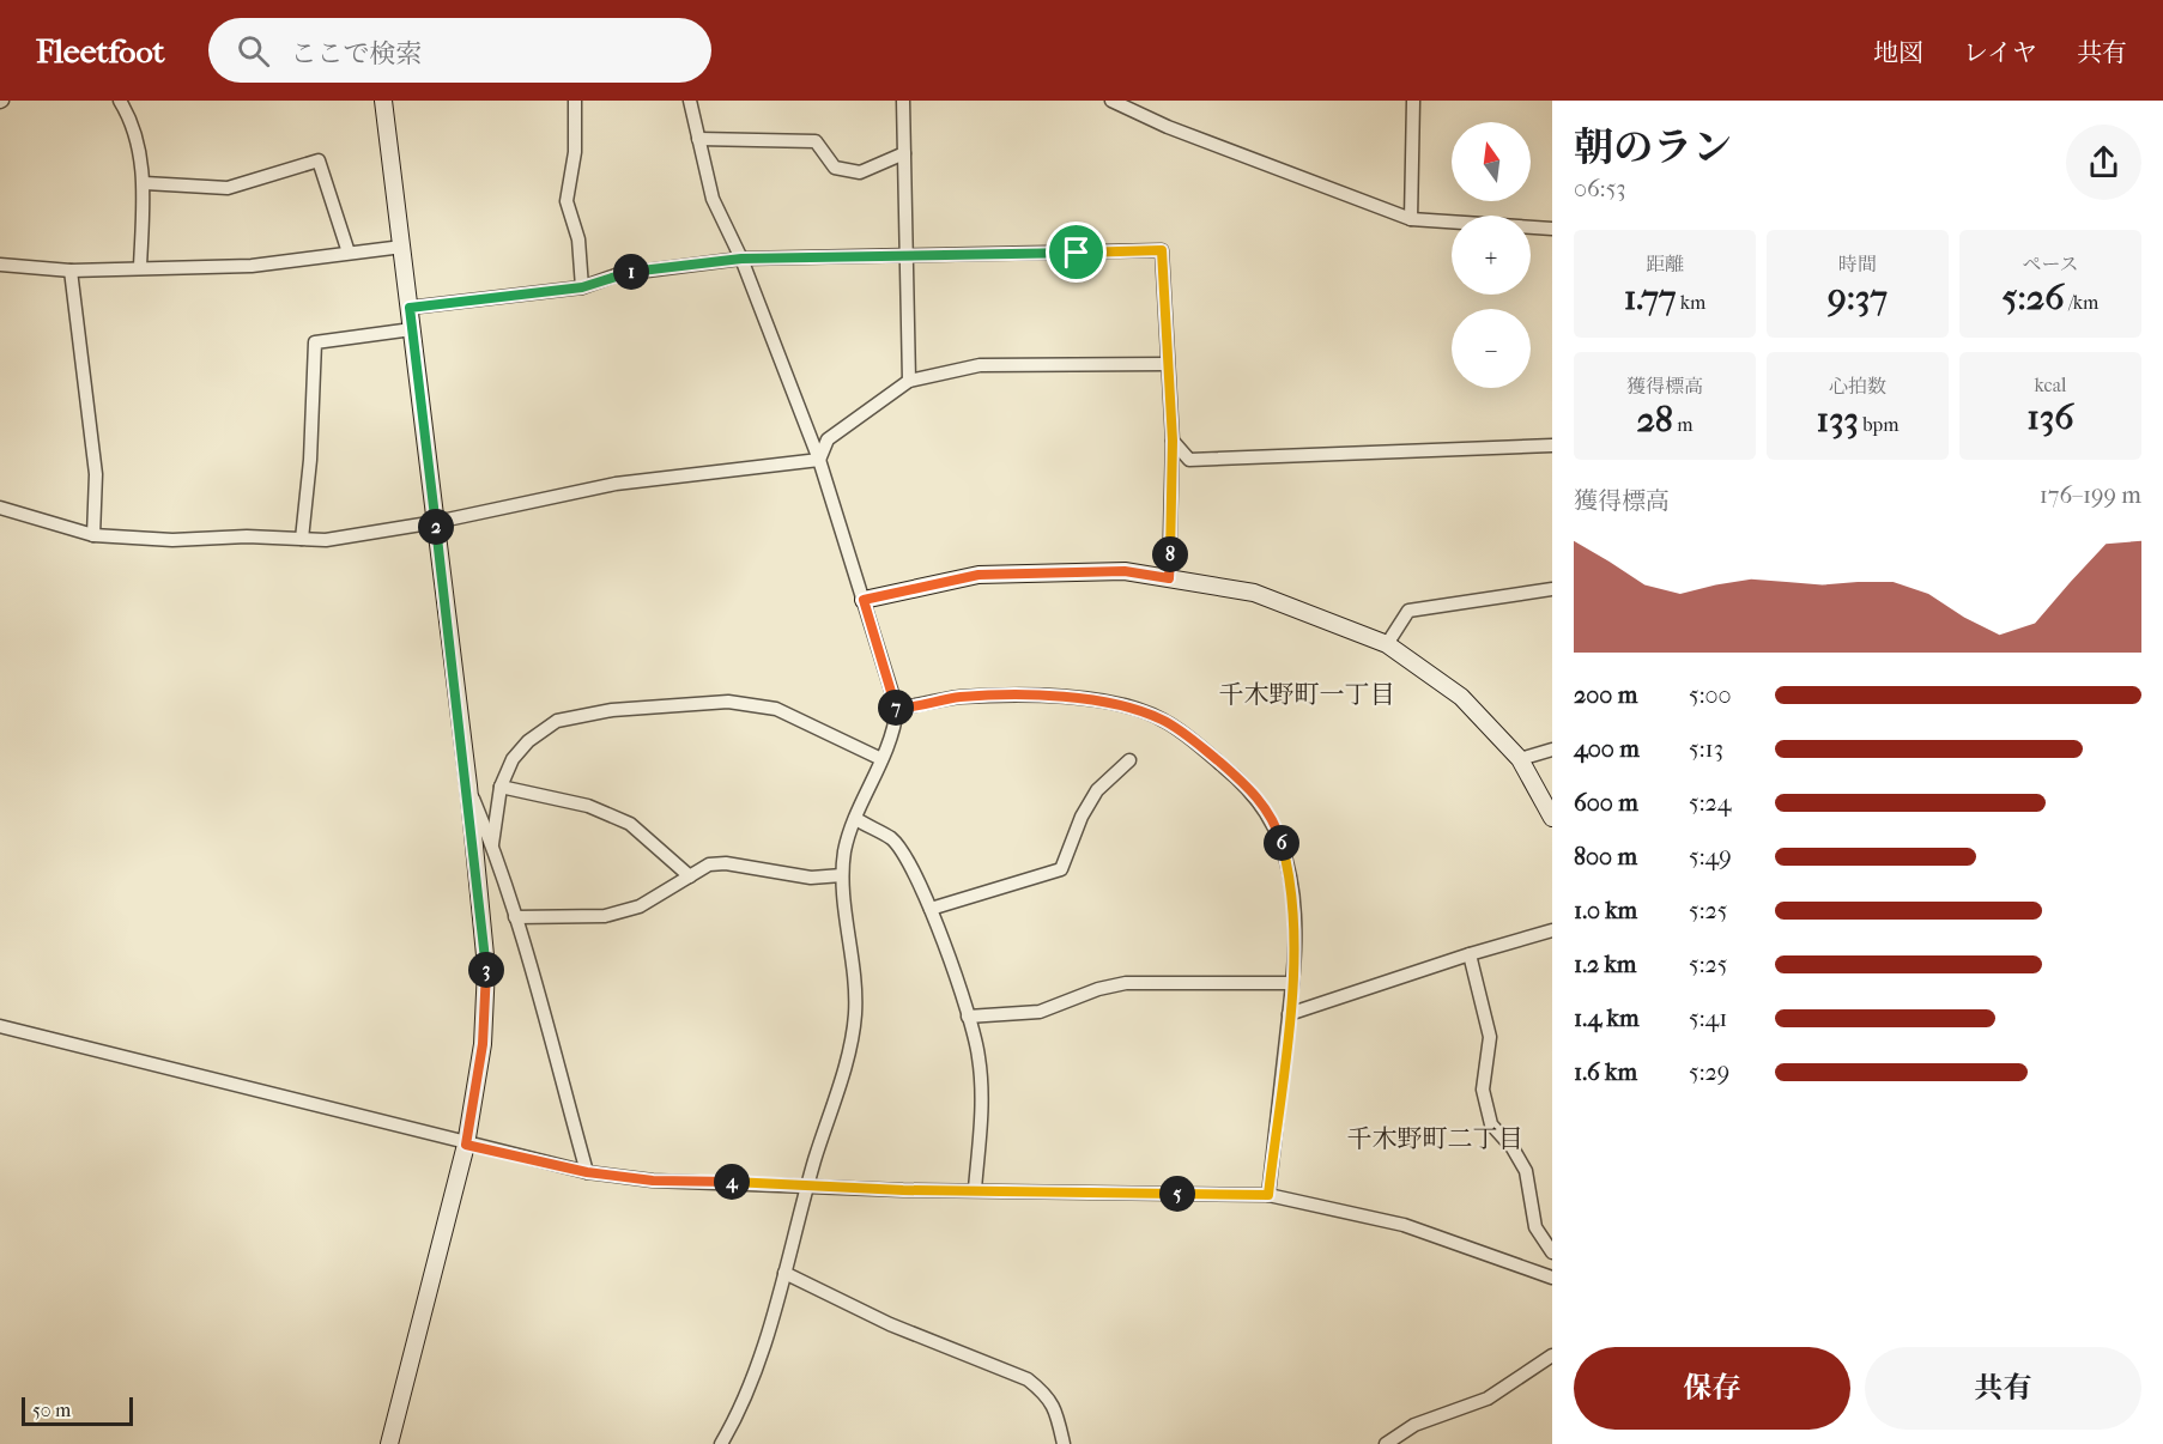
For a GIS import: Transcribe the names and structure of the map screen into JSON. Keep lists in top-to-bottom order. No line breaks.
{"districts":["千木野町一丁目","千木野町二丁目"],"scale_bar":"50 m","north":"top","page":{"header":"Fleetfoot","search":"ここで検索","nav":["地図","レイヤ","共有"],"heading":["朝のラン","06:53"],"map_buttons":["+","−"],"stats":[["距離","1.77 km"],["時間","9:37"],["ペース","5:26 /km"],["獲得標高","28 m"],["心拍数","133 bpm"],["kcal","136"]],"pins":["1","2","8","7","6","3","4","5"],"chart":["獲得標高","176–199 m"],"list":[{"name":"200 m","note":"5:00"},{"name":"400 m","note":"5:13"},{"name":"600 m","note":"5:24"},{"name":"800 m","note":"5:49"},{"name":"1.0 km","note":"5:25"},{"name":"1.2 km","note":"5:25"},{"name":"1.4 km","note":"5:41"},{"name":"1.6 km","note":"5:29"}],"buttons":["保存","共有"],"scale":"50 m"}}
